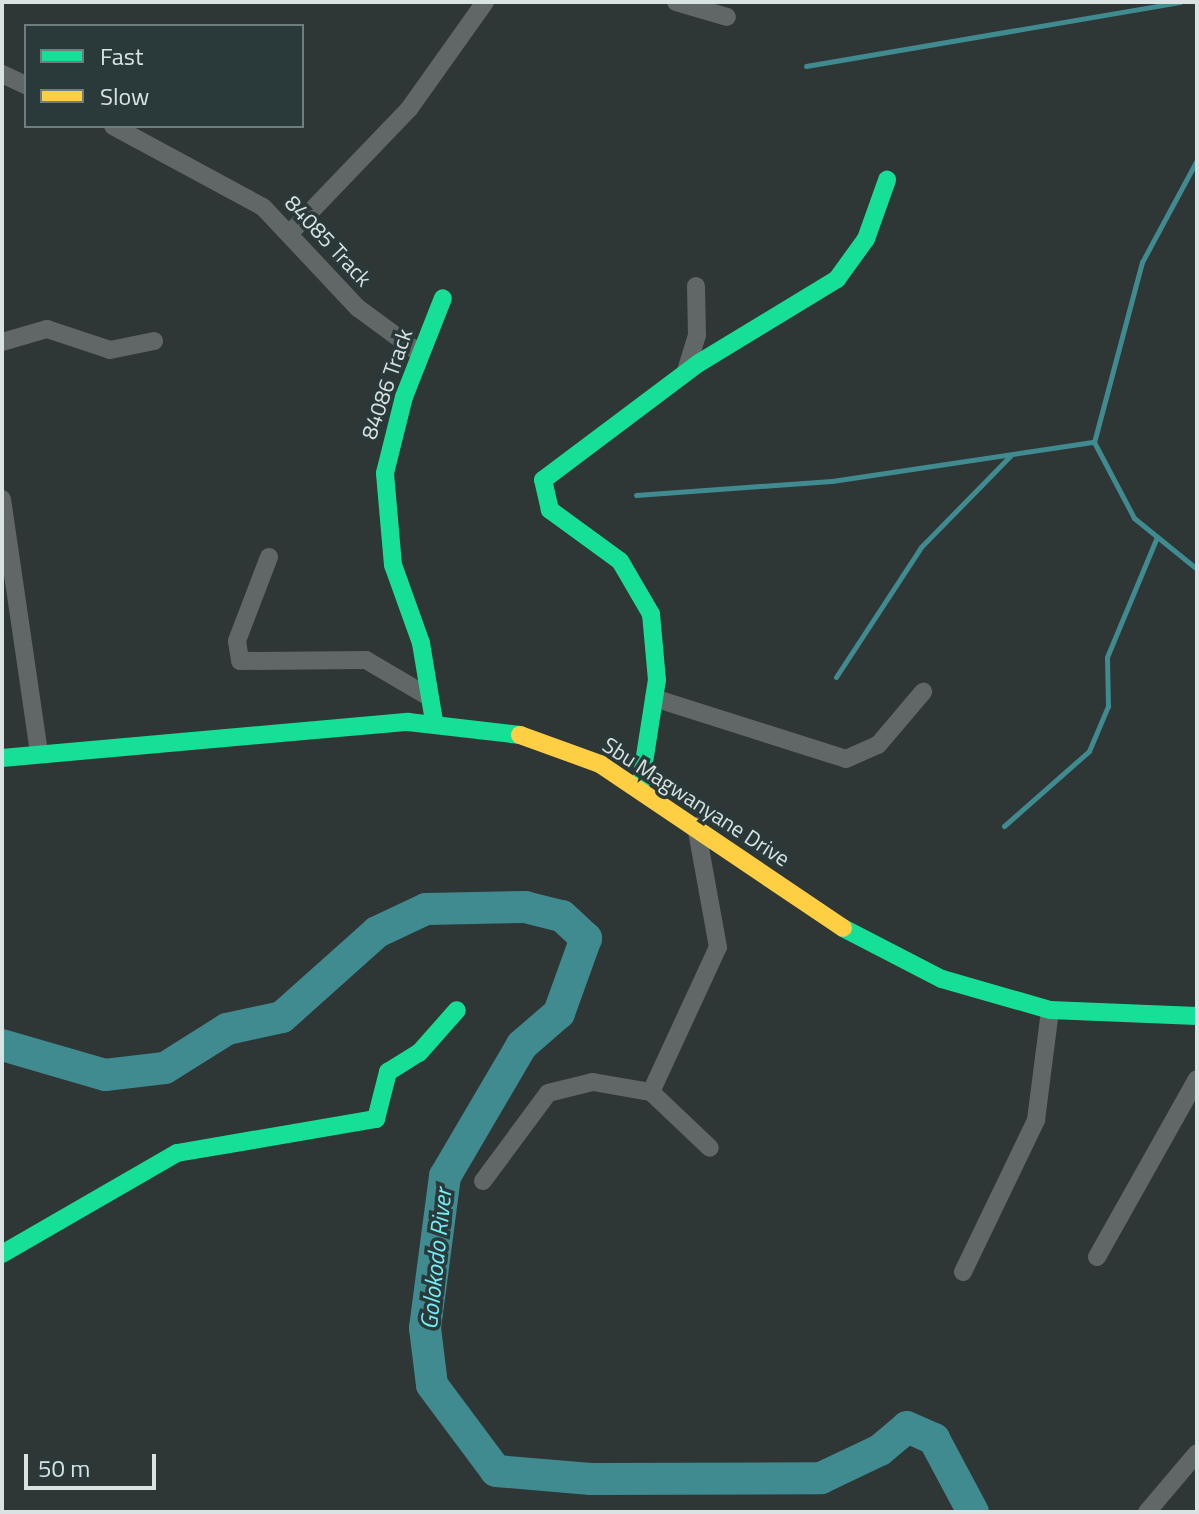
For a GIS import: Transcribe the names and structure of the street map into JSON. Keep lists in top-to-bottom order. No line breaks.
{"streets":{"street":["84085 Track","84086 Track","Sbu Magwanyane Drive"]},"crossings":[["84085 Track","84086 Track"],["84086 Track","Sbu Magwanyane Drive"]],"water":["Golokodo River"],"legend":["Fast","Slow"],"scale_bar":"50 m"}
